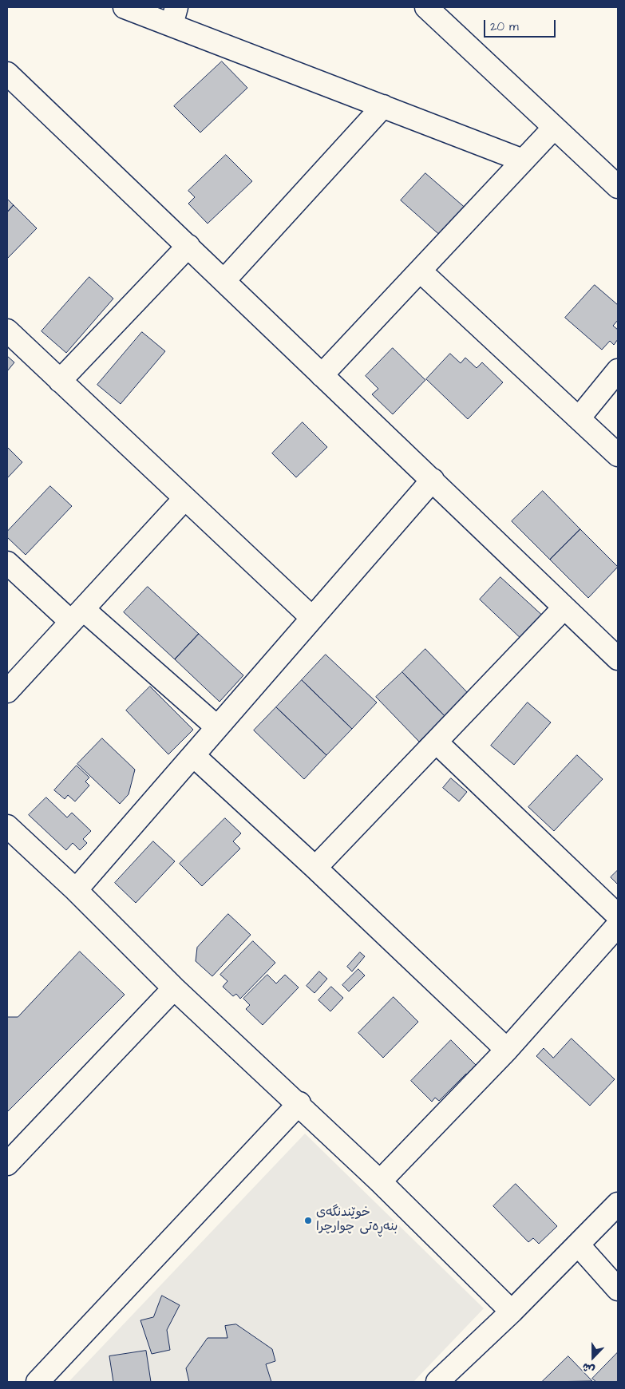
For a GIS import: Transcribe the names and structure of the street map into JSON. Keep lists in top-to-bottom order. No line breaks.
{"places":["خوێندنگەی بنەڕەتی چوارچرا"],"scale_bar":"20 m","north":"bottom"}
